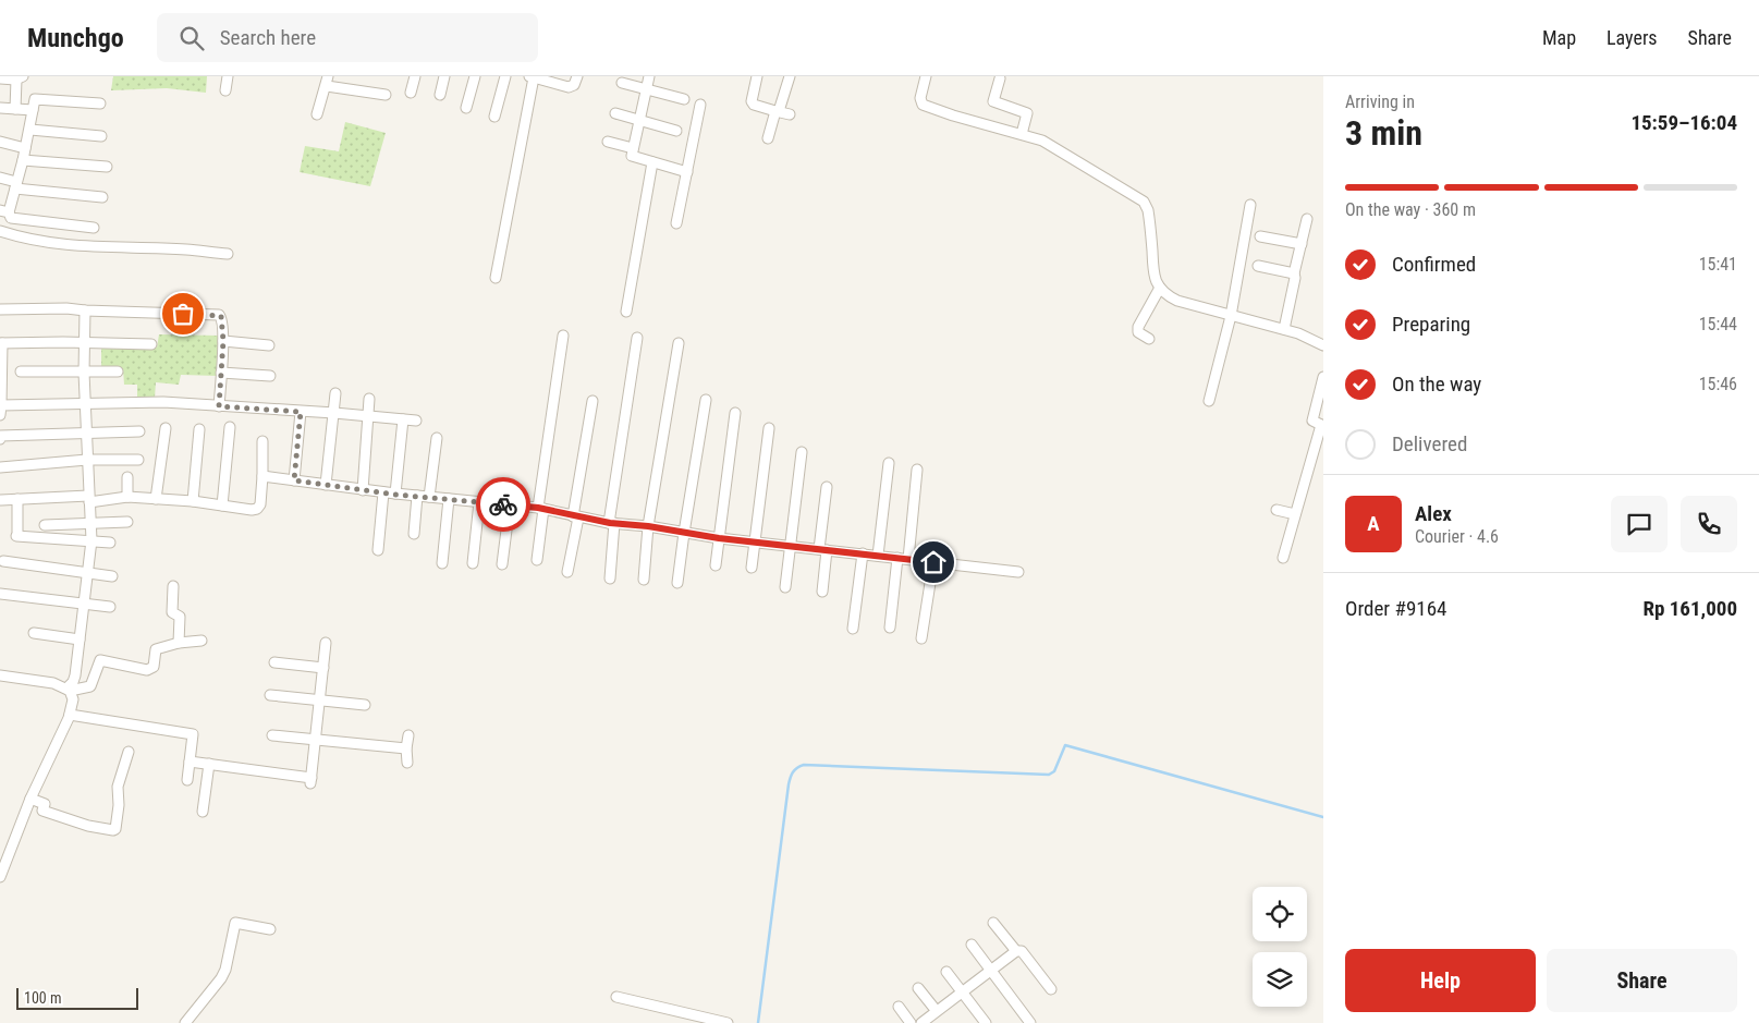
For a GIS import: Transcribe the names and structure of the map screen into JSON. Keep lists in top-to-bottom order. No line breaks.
{"scale_bar":"100 m","page":{"header":"Munchgo","search":"Search here","nav":["Map","Layers","Share"],"heading":["3 min","Arriving in","15:59–16:04"],"panel":["Alex","Courier · 4.6","Order #9164","Rp 161,000"],"bar":"On the way · 360 m","list":[["Confirmed","15:41"],["Preparing","15:44"],["On the way","15:46"],"Delivered"],"round":"A","buttons":["Help","Share"],"scale":"100 m"}}
